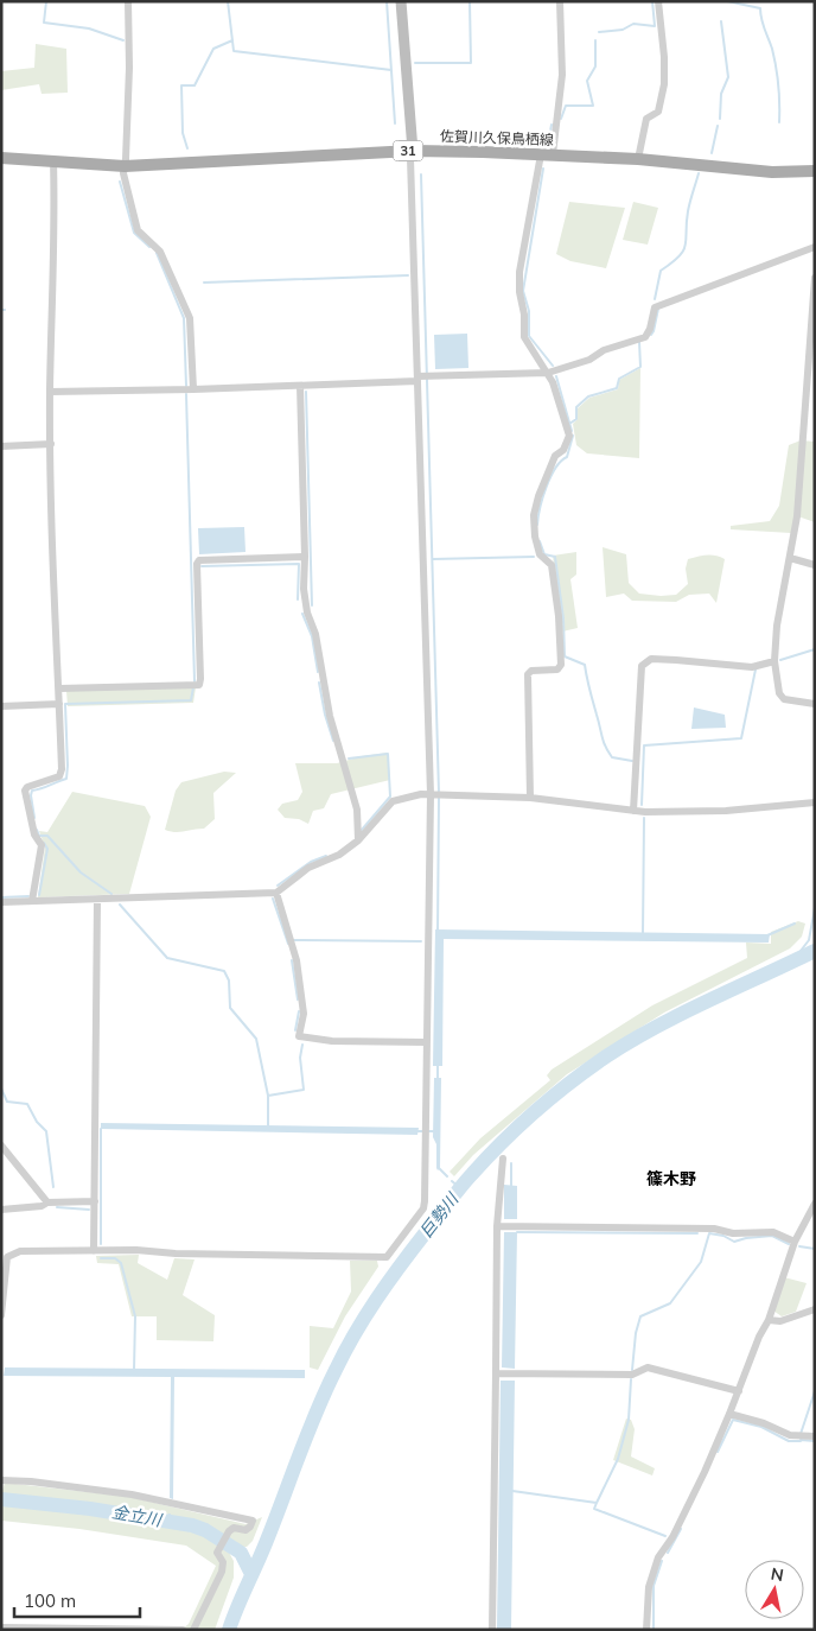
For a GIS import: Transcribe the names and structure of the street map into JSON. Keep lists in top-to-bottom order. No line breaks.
{"streets":{"main road":["佐賀川久保鳥栖線","31"]},"districts":["篠木野"],"water":["巨勢川","金立川"],"scale_bar":"100 m","north":"top"}
